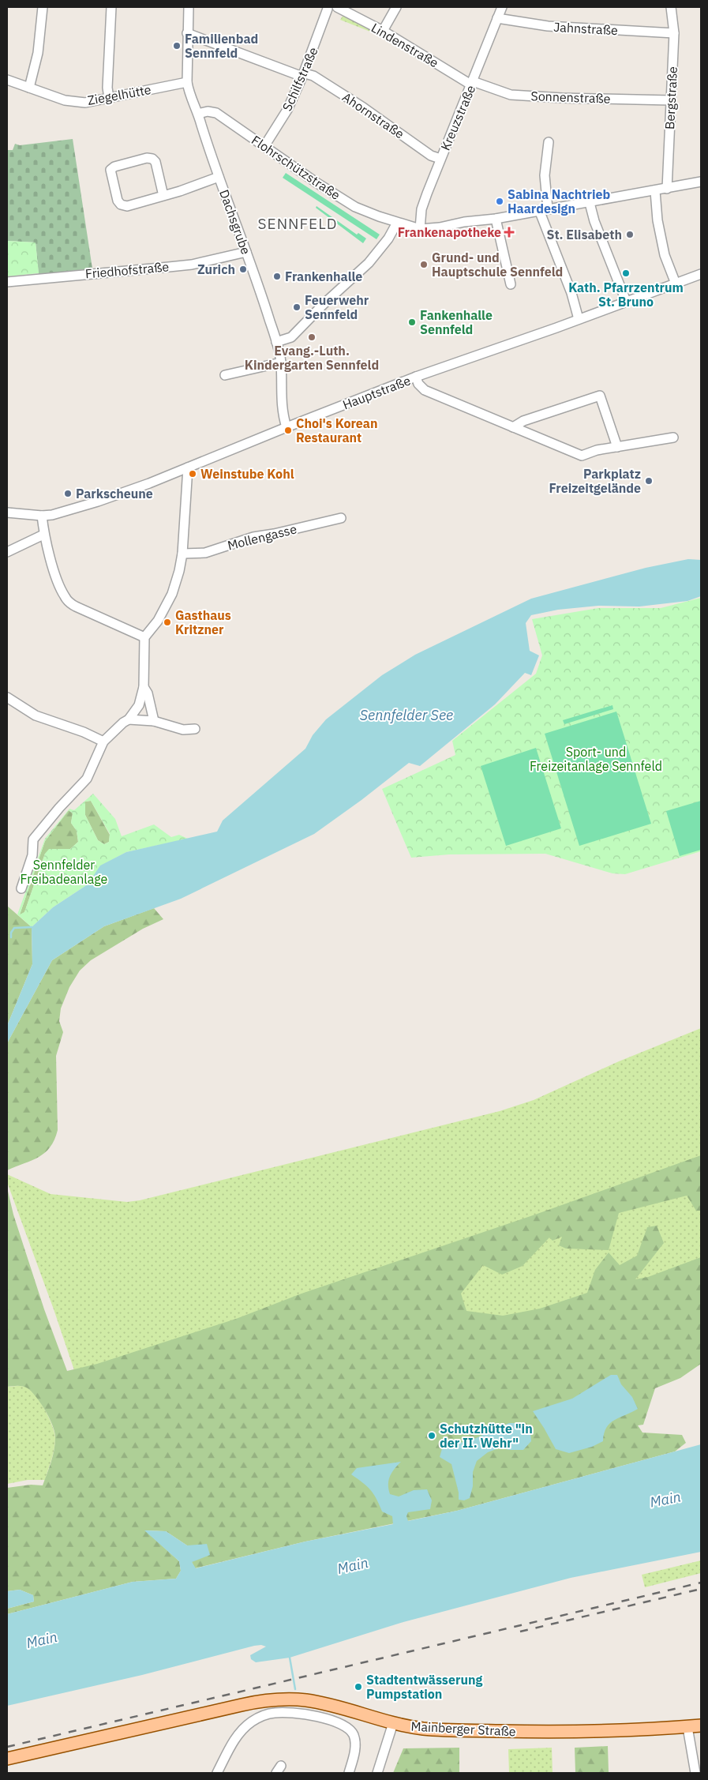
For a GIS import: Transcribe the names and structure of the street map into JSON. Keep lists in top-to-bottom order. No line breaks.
{"streets":{"main road":["Mainberger Straße"],"street":["Jahnstraße","Lindenstraße","Schilfstraße","Ziegelhütte","Sonnenstraße","Bergstraße","Ahornstraße","Kreuzstraße","Flohrschützstraße","Dachsgrube","Friedhofstraße","Hauptstraße","Mollengasse"]},"crossings":[["Jahnstraße","Bergstraße"],["Jahnstraße","Kreuzstraße"],["Lindenstraße","Sonnenstraße"],["Lindenstraße","Kreuzstraße"],["Schilfstraße","Ahornstraße"],["Schilfstraße","Flohrschützstraße"],["Ziegelhütte","Dachsgrube"],["Sonnenstraße","Bergstraße"],["Sonnenstraße","Kreuzstraße"],["Bergstraße","Flohrschützstraße"],["Ahornstraße","Kreuzstraße"],["Ahornstraße","Dachsgrube"],["Kreuzstraße","Flohrschützstraße"],["Flohrschützstraße","Dachsgrube"],["Dachsgrube","Friedhofstraße"],["Dachsgrube","Hauptstraße"]],"districts":["SENNFELD"],"water":["Sennfelder See","Main"],"parks":["Sport- und Freizeitanlage Sennfeld","Sennfelder Freibadeanlage"],"places":{"other":["Familienbad Sennfeld","Sabina Nachtrieb Haardesign","St. Elisabeth","Grund- und Hauptschule Sennfeld","Zurich","Kath. Pfarrzentrum St. Bruno","Frankenhalle","Feuerwehr Sennfeld","Fankenhalle Sennfeld","Evang.-Luth. Kindergarten Sennfeld","Choi's Korean Restaurant","Weinstube Kohl","Parkplatz Freizeitgelände","Parkscheune","Gasthaus Kritzner","Schutzhütte \"in der II. Wehr\"","Stadtentwässerung Pumpstation"],"health":["Frankenapotheke"]}}
